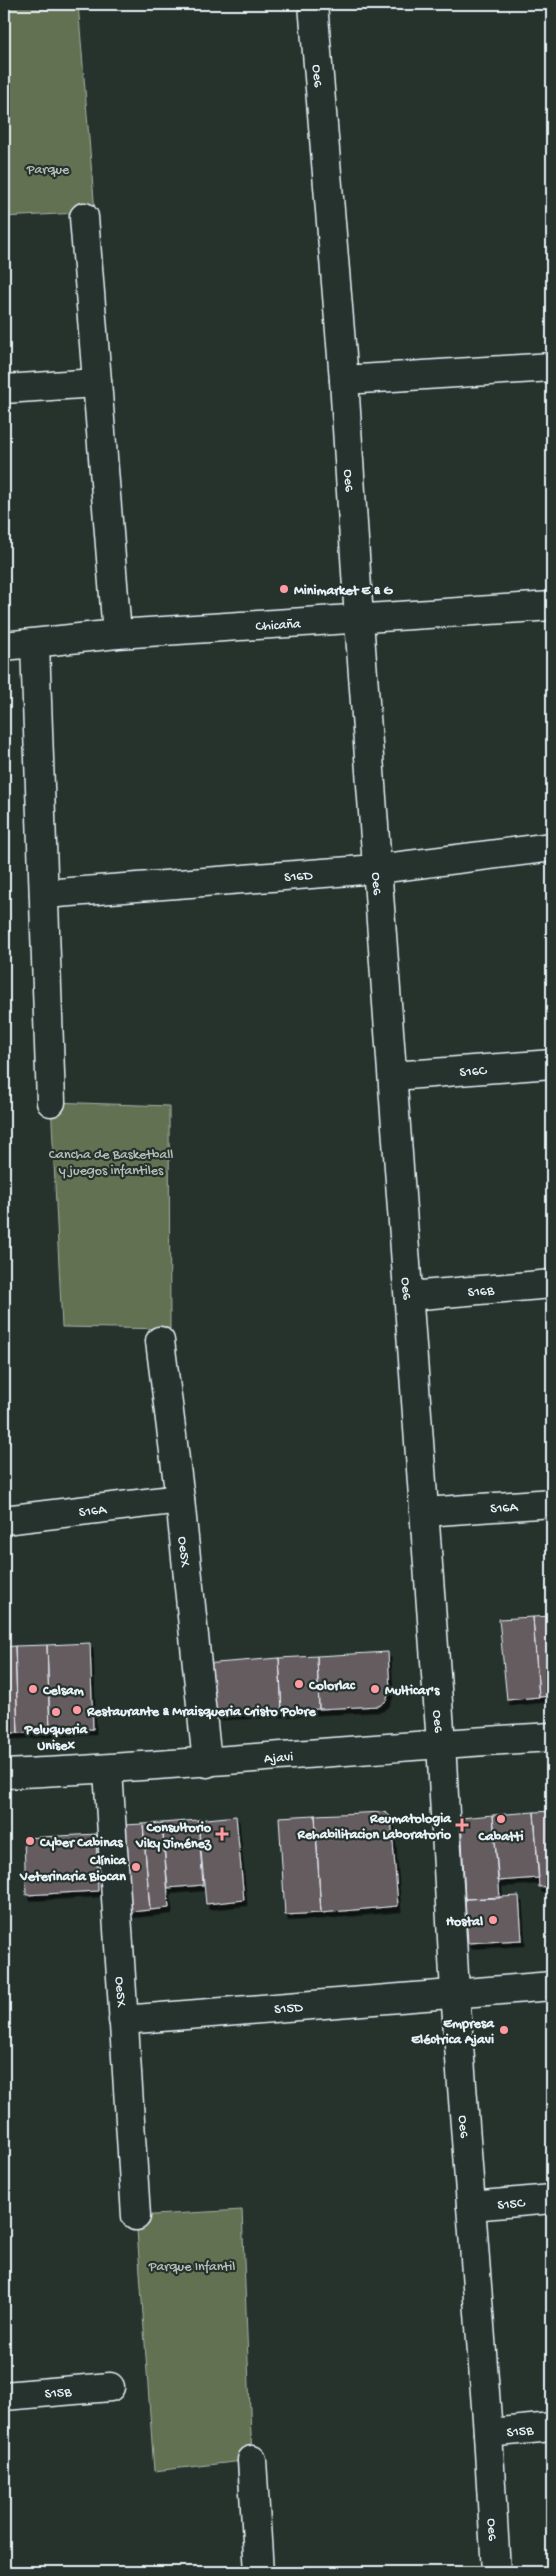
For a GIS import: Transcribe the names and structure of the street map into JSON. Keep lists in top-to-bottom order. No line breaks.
{"streets":{"street":["Oe6","Chicaña","S16D","S16C","S16B","S16A","Oe5X","Ajavi","S15D","S15C","S15B"]},"crossings":[["Oe6","Chicaña"],["Oe6","S16D"],["Oe6","S16C"],["Oe6","S16B"],["Oe6","S16A"],["Oe6","Ajavi"],["Oe6","S15D"],["Oe6","S15C"],["Oe6","S15B"],["S16A","Oe5X"],["Oe5X","Ajavi"],["Oe5X","S15D"]],"parks":["Parque","Cancha de Basketball y juegos infantiles","Parque Infantil"],"places":{"other":["Minimarket E & G","Colorlac","Celsam","Multicar's","Restaurante & Mraisqueria Cristo Pobre","Peluqueria Unisex","Cabatti","Cyber Cabinas","Clínica Veterinaria Biocan","Hostal","Empresa Eléctrica Ajavi"],"health":["Reumatologia Rehabilitacion Laboratorio","Consultorio Viky Jiménez"]}}
